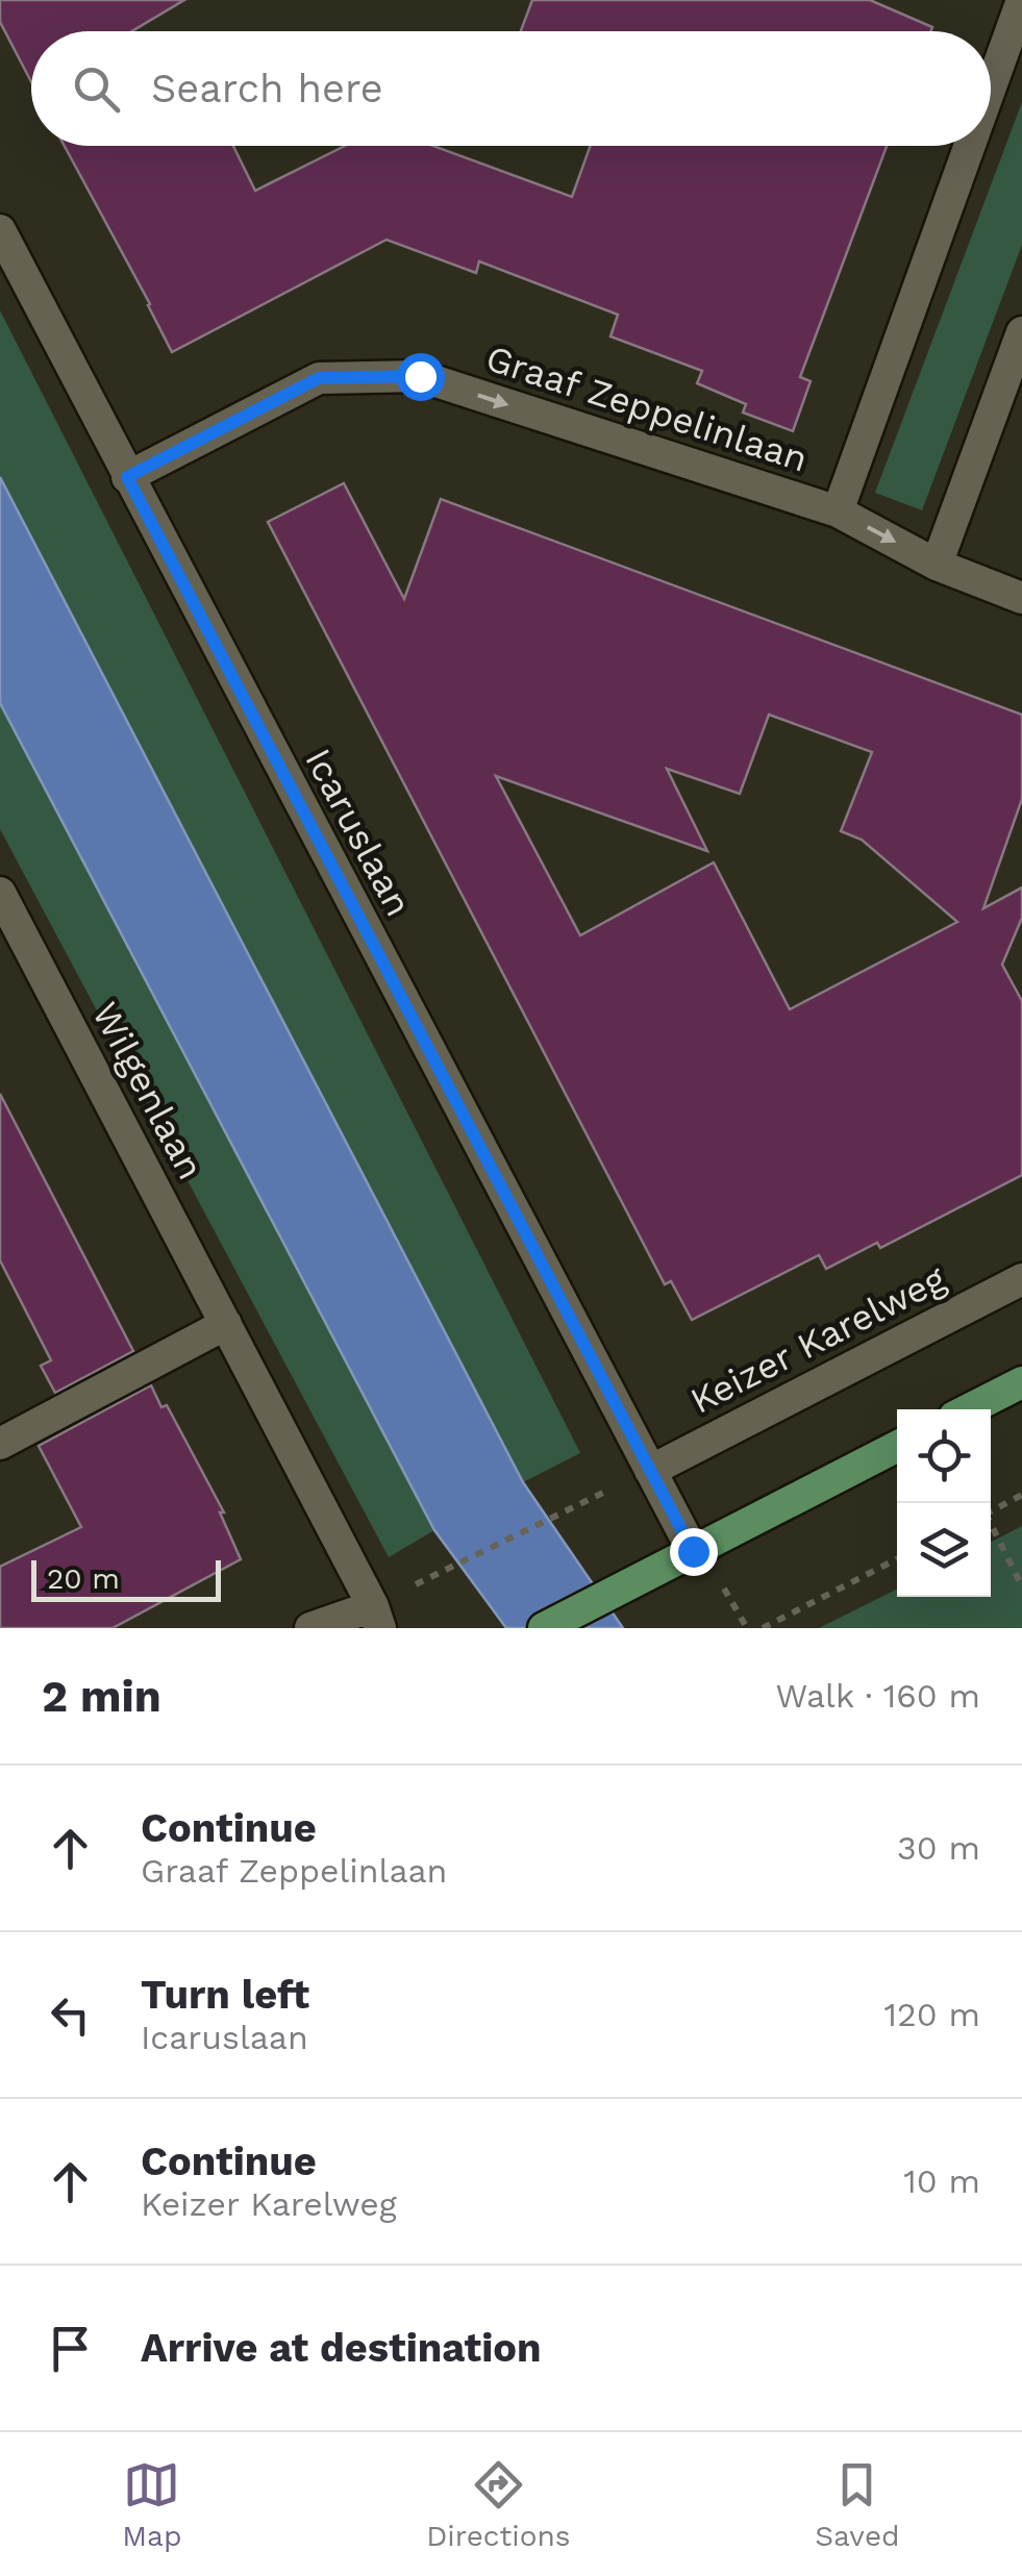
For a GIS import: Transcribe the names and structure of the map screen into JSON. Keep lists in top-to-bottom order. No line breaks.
{"streets":{"street":["Graaf Zeppelinlaan","Icaruslaan","Wilgenlaan","Keizer Karelweg"]},"crossings":[["Graaf Zeppelinlaan","Icaruslaan"],["Icaruslaan","Keizer Karelweg"]],"one_way":["Graaf Zeppelinlaan"],"scale_bar":"20 m","page":{"search":"Search here","scale":"20 m","heading":["2 min","Walk · 160 m"],"list":[["Continue","Graaf Zeppelinlaan","30 m"],["Turn left","Icaruslaan","120 m"],["Continue","Keizer Karelweg","10 m"],"Arrive at destination"],"nav":["Map","Directions","Saved"]}}
